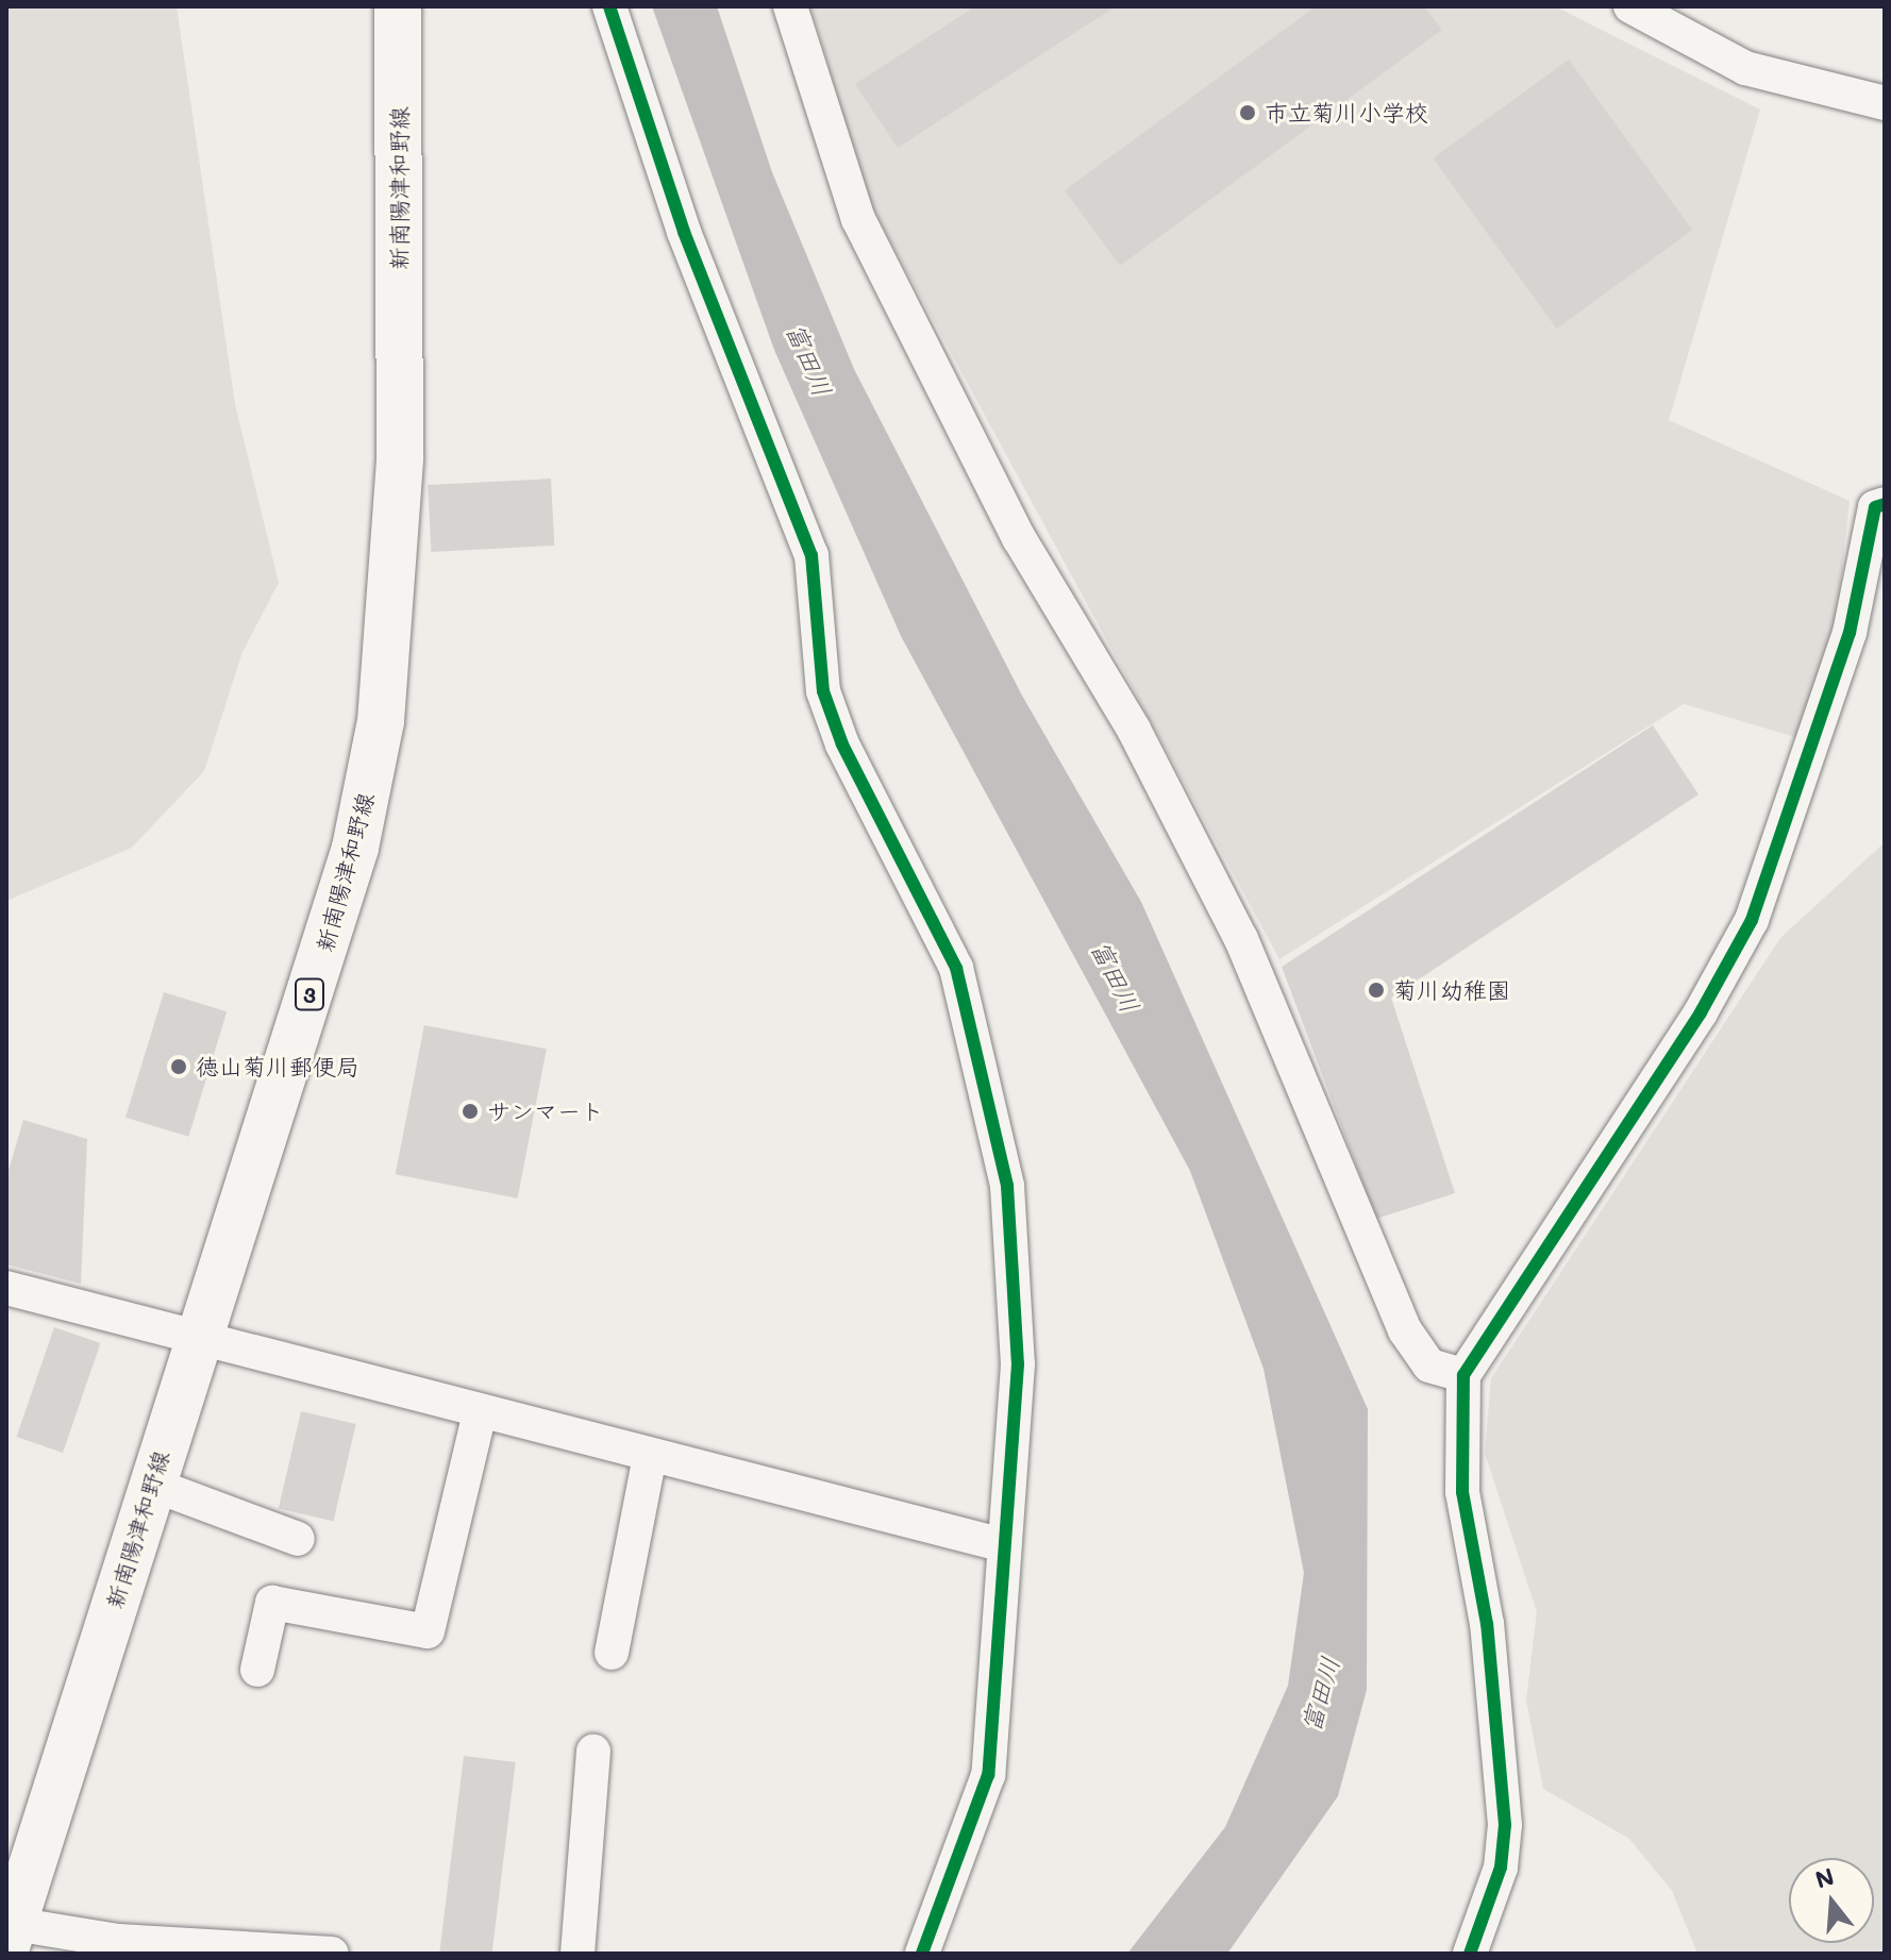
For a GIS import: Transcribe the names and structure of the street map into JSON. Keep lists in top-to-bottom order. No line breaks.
{"streets":{"main road":["新南陽津和野線","3"]},"water":["富田川"],"places":["市立菊川小学校","菊川幼稚園","徳山菊川郵便局","サンマート"],"north":"top"}
